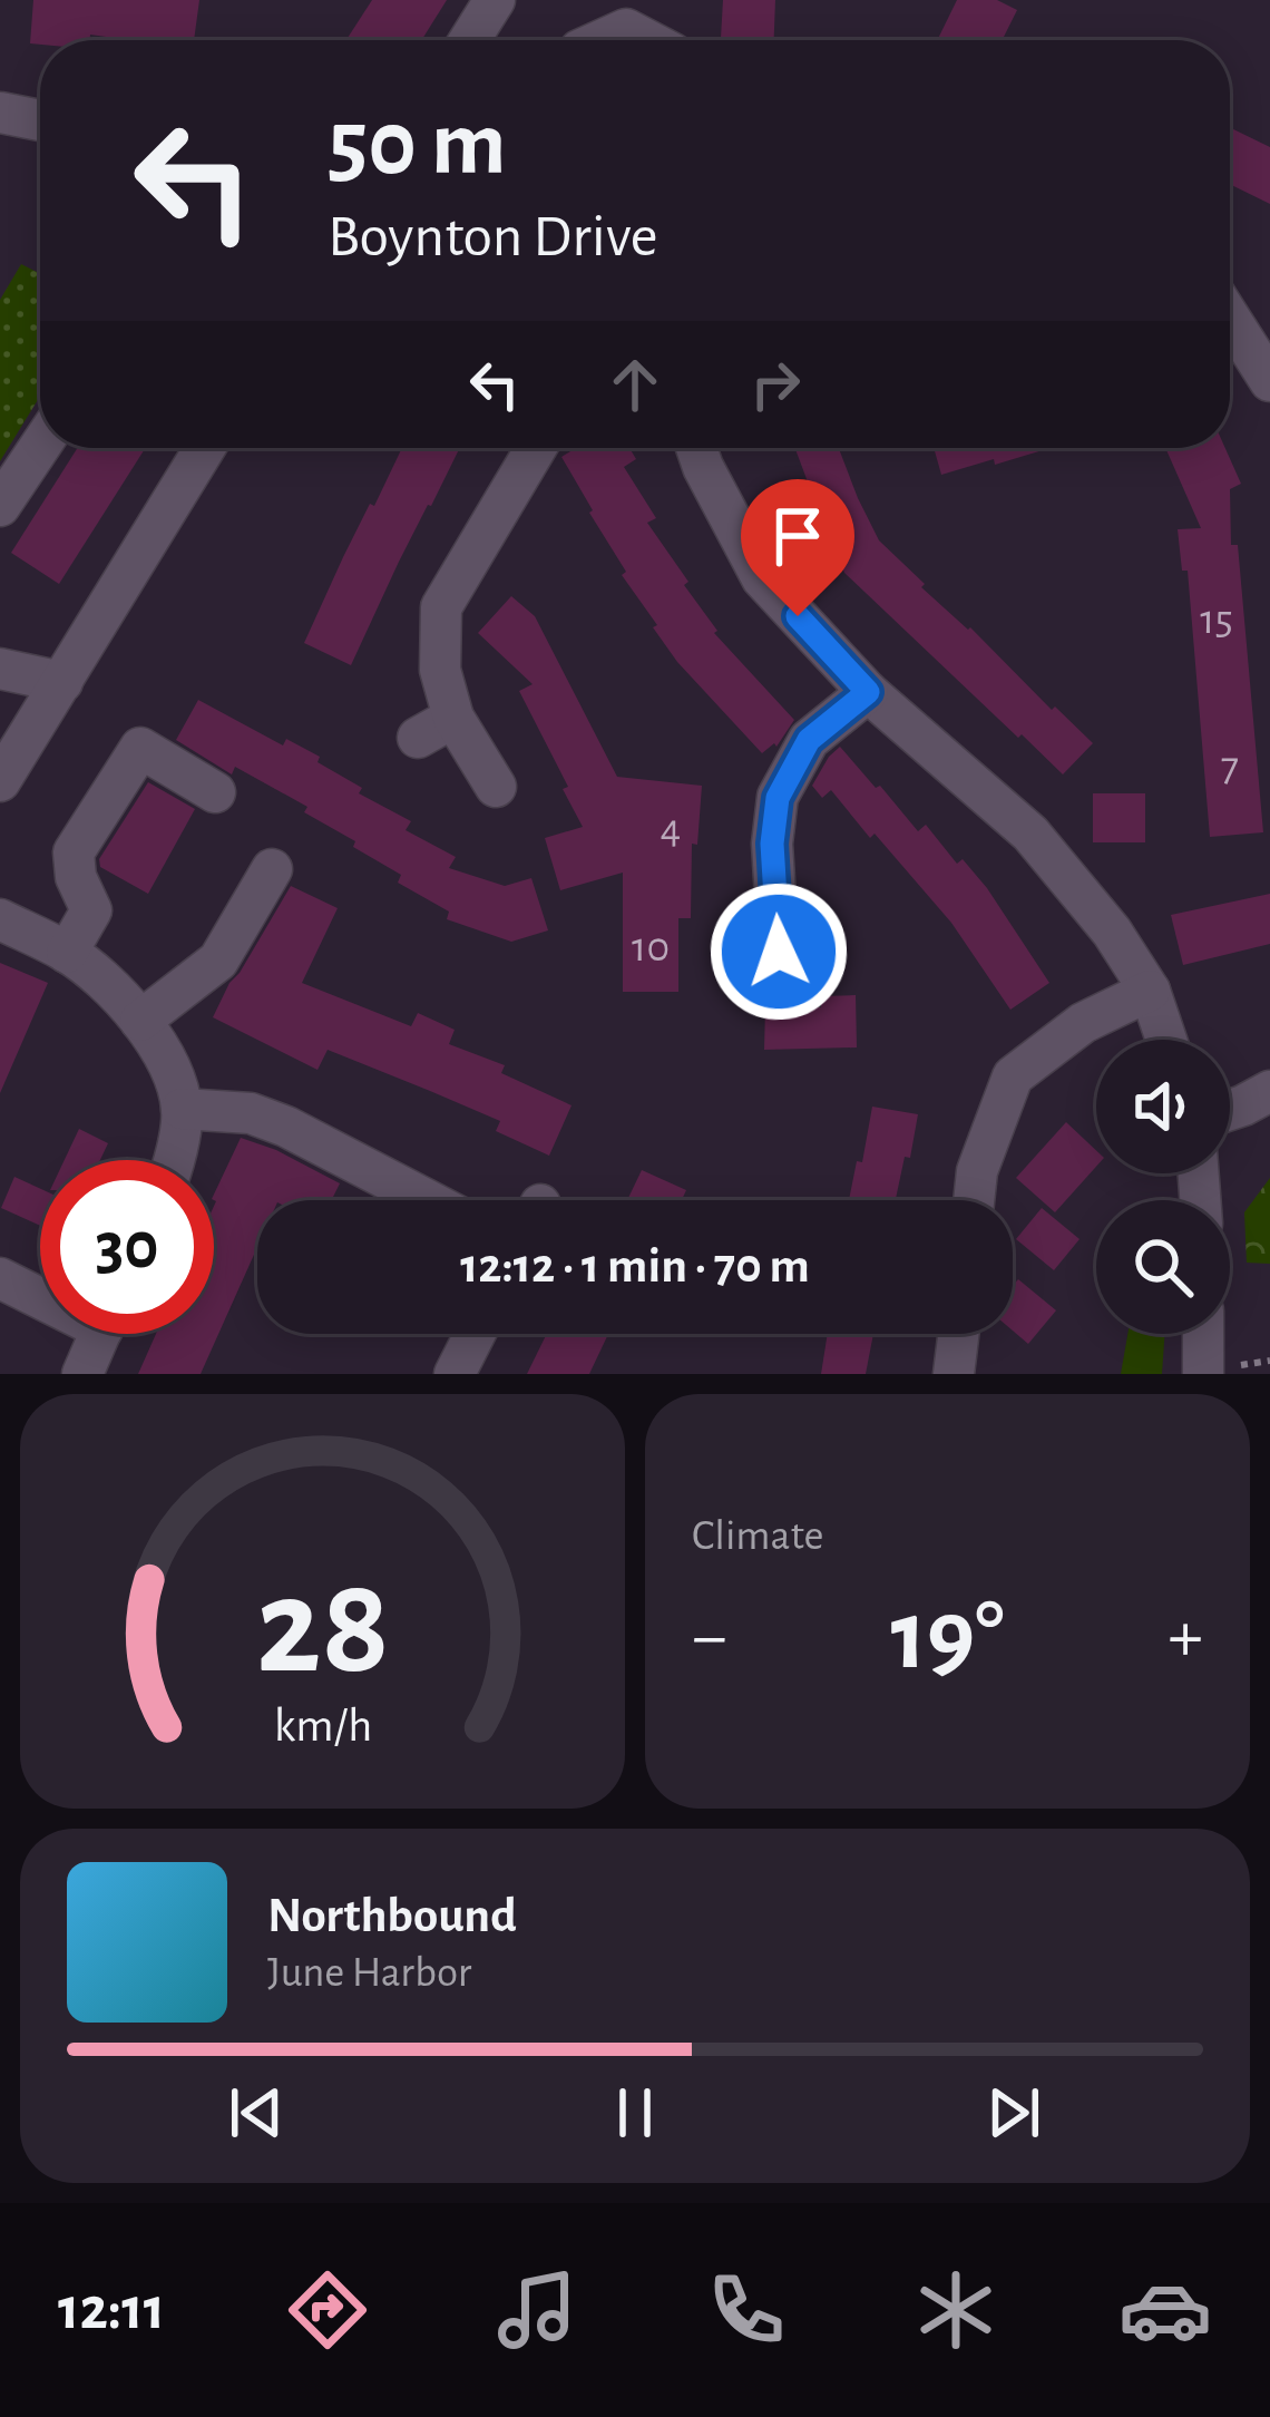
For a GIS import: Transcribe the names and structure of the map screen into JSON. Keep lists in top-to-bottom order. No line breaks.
{"house_numbers":["15","7","4","10"],"page":{"turn":["50 m","Boynton Drive"],"limit":"30","trip":"12:12 · 1 min · 70 m","tile":"Climate","heat":["−","19°","+"],"song":["Northbound","June Harbor"],"tabs":"12:11","gauge":["28","km/h"]}}
